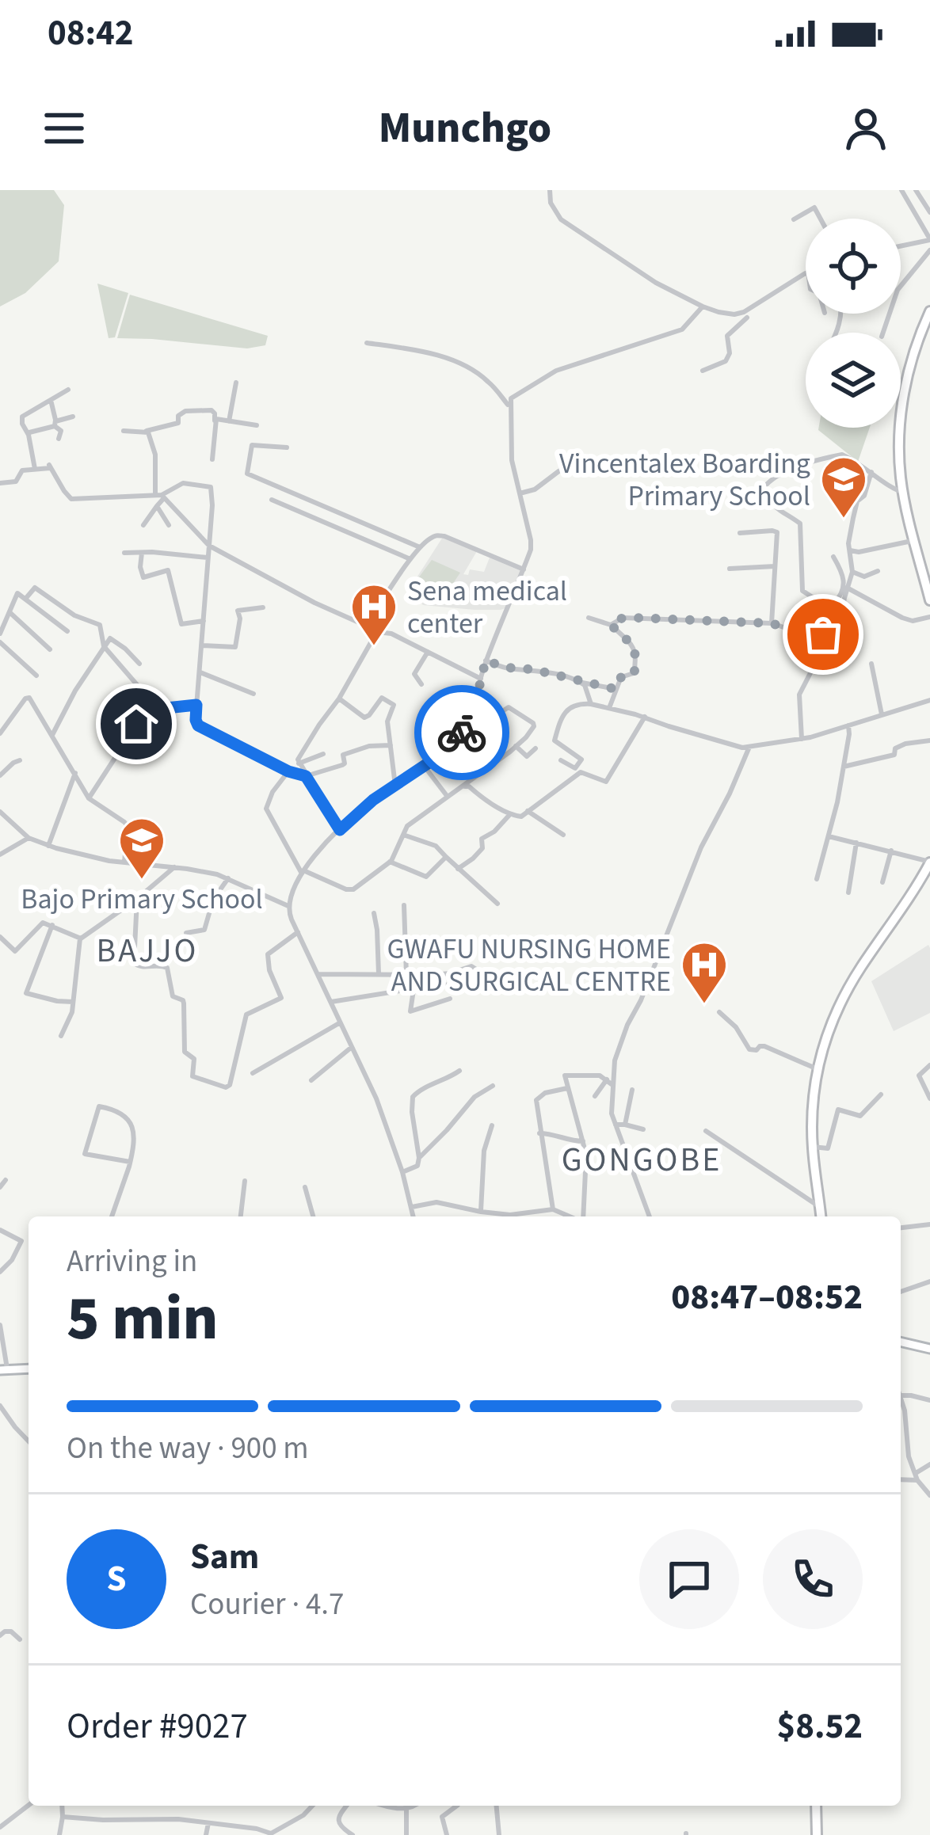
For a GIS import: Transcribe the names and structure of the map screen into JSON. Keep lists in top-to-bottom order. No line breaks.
{"districts":["BAJJO","GONGOBE"],"places":{"school or university":["Vincentalex Boarding Primary School","Bajo Primary School"],"hospital":["Sena medical center","GWAFU NURSING HOME AND SURGICAL CENTRE"]},"page":{"status":"08:42","header":"Munchgo","heading":["5 min","Arriving in","08:47–08:52"],"panel":["Sam","Courier · 4.7","Order #9027","$8.52"],"bar":"On the way · 900 m","round":"S"}}
